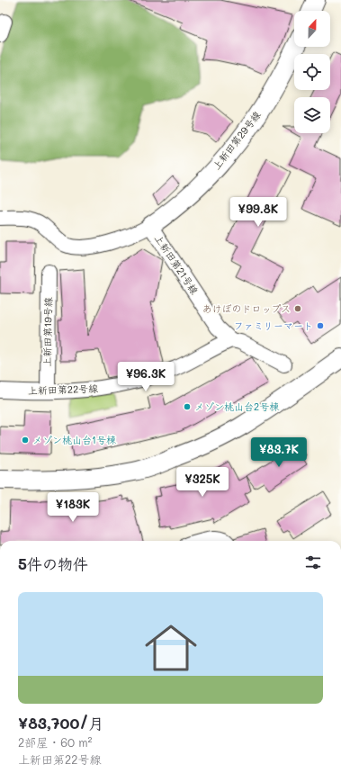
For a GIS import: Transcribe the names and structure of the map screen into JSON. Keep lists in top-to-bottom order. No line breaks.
{"streets":{"street":["上新田第29号線","上新田第21号線","上新田第19号線","上新田第22号線"]},"crossings":[["上新田第29号線","上新田第21号線"],["上新田第21号線","上新田第22号線"],["上新田第19号線","上新田第22号線"]],"places":["あけぼのドロップス","ファミリーマート","メゾン桃山台2号棟","メゾン桃山台1号棟"],"north":"top","page":{"price":["¥99.8K","¥96.3K","¥83.7K","¥325K","¥183K"],"heading":"5件の物件","list":[{"name":"¥83,700/月","note":"2部屋 · 60 m² · 上新田第22号線"}]}}
